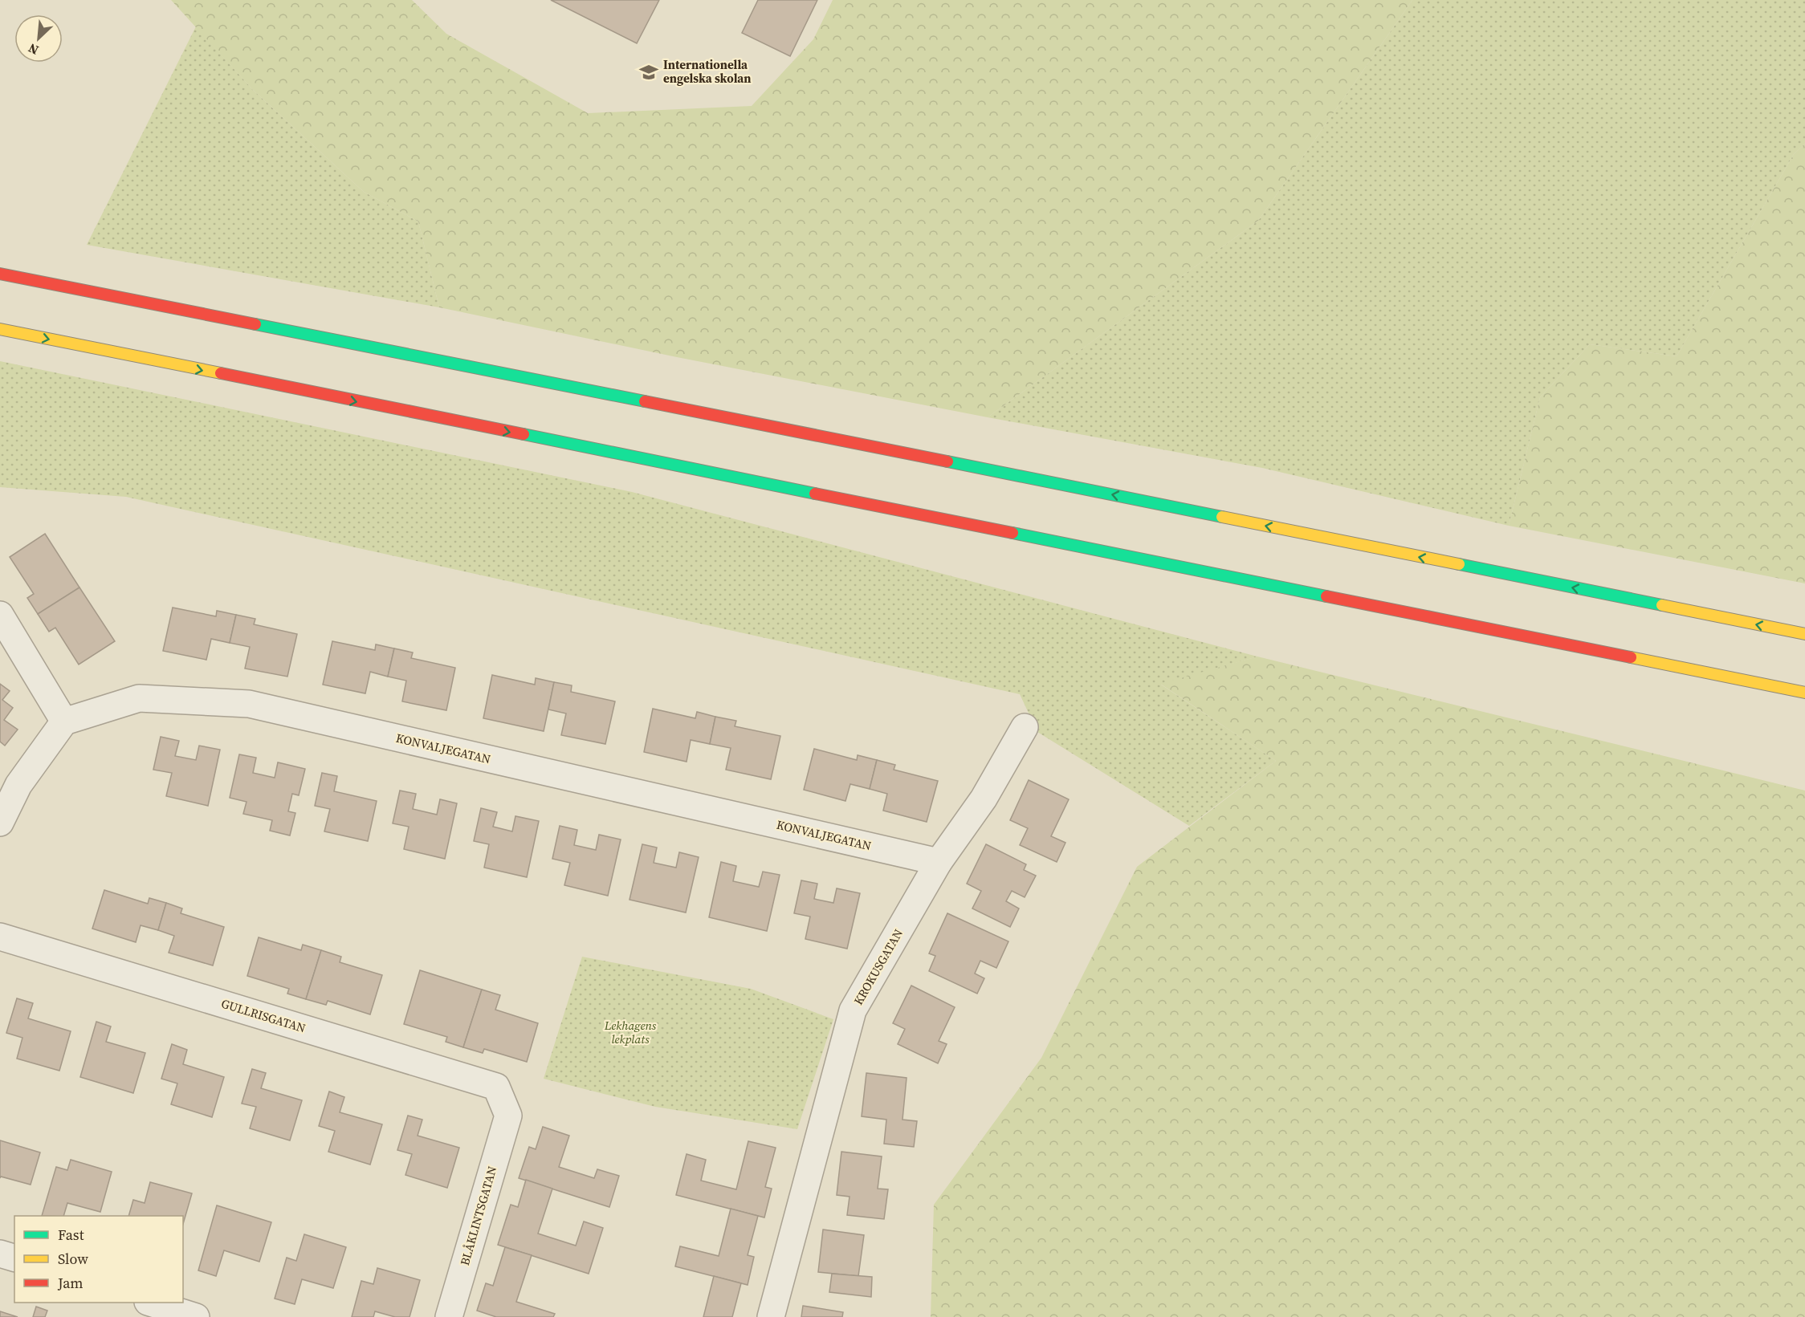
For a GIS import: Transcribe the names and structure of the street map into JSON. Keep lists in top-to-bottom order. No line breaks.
{"streets":{"street":["KONVALJEGATAN","KROKUSGATAN","GULLRISGATAN","BLÅKLINTSGATAN"]},"crossings":[["KONVALJEGATAN","KROKUSGATAN"],["GULLRISGATAN","BLÅKLINTSGATAN"]],"parks":["Lekhagens lekplats"],"places":{"school or university":["Internationella engelska skolan"]},"legend":["Fast","Slow","Jam"],"north":"bottom left"}
